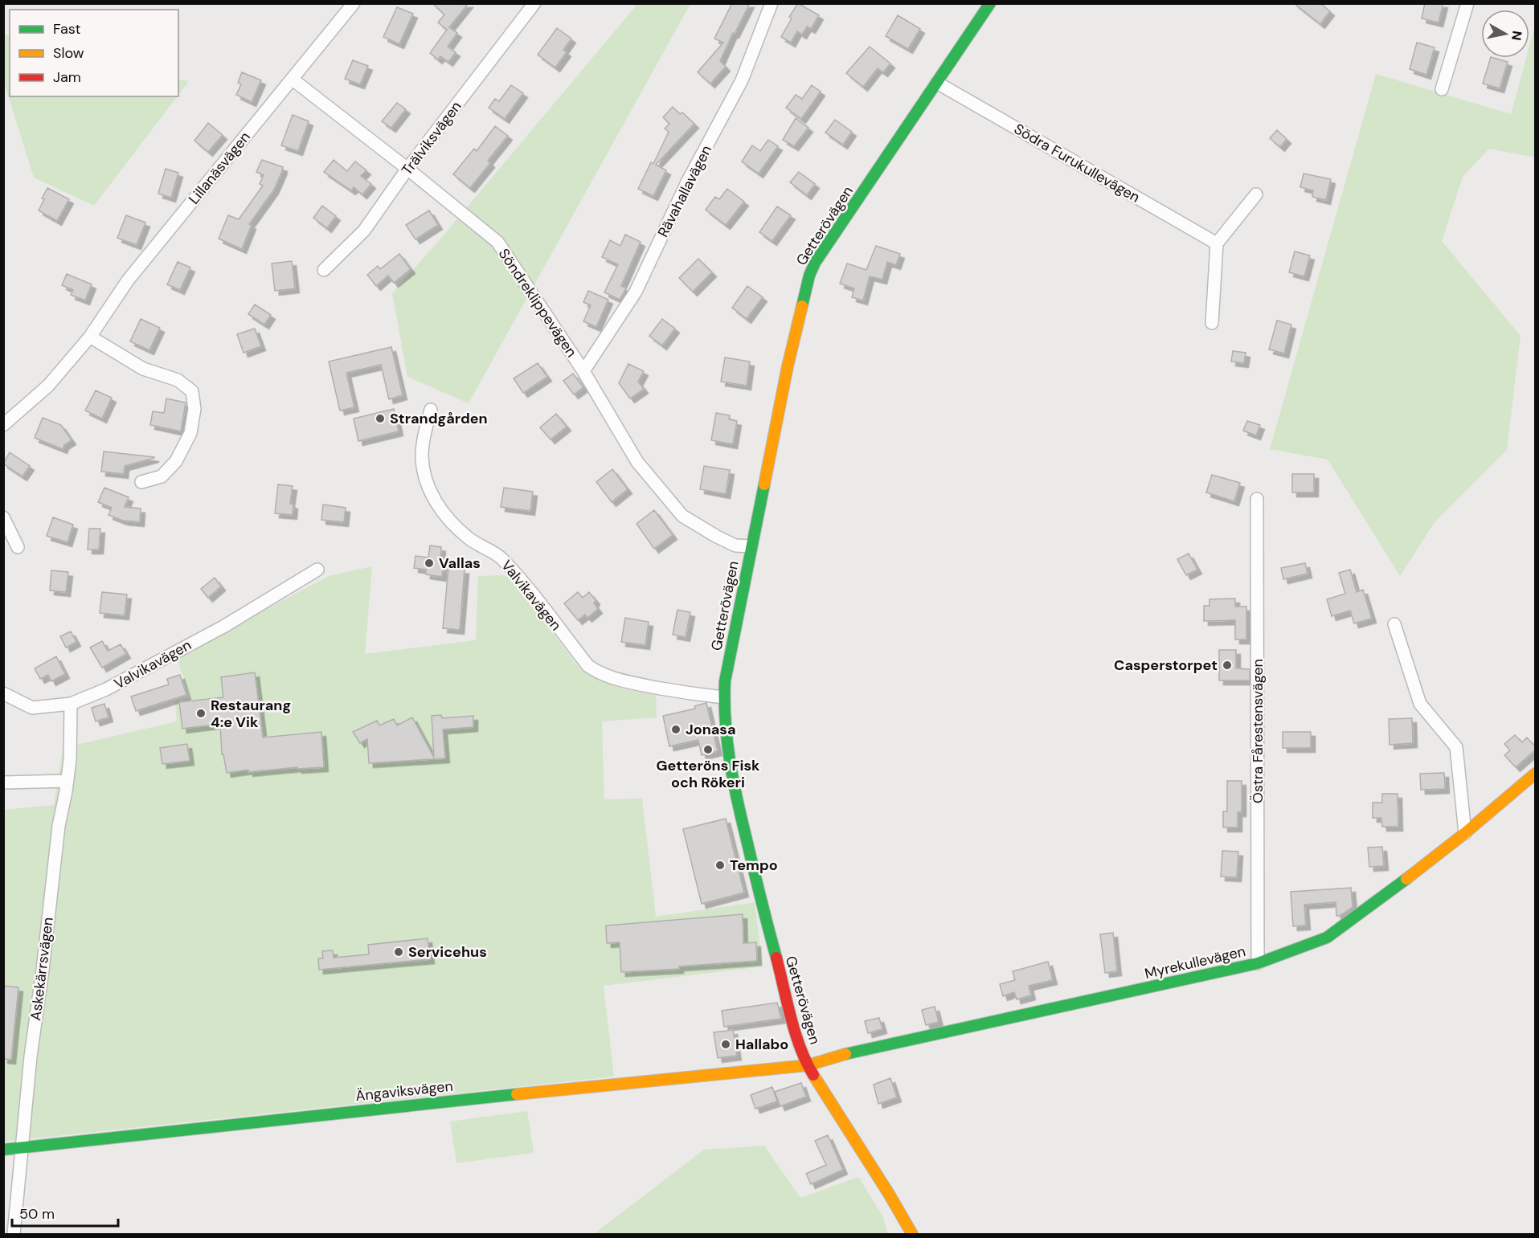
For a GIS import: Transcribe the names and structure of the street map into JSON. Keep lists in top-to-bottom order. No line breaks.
{"streets":{"street":["Trälviksvägen","Södra Furukullevägen","Lillanäsvägen","Rävahallavägen","Getterövägen","Söndreklippevägen","Valvikavägen","Östra Fårestensvägen","Myrekullevägen","Askekärrsvägen","Ängaviksvägen"]},"crossings":[["Trälviksvägen","Söndreklippevägen"],["Södra Furukullevägen","Getterövägen"],["Lillanäsvägen","Söndreklippevägen"],["Rävahallavägen","Söndreklippevägen"],["Getterövägen","Söndreklippevägen"],["Getterövägen","Valvikavägen"],["Getterövägen","Myrekullevägen"],["Getterövägen","Ängaviksvägen"],["Valvikavägen","Askekärrsvägen"],["Östra Fårestensvägen","Myrekullevägen"],["Myrekullevägen","Ängaviksvägen"],["Askekärrsvägen","Ängaviksvägen"]],"places":["Strandgården","Vallas","Casperstorpet","Restaurang 4:e Vik","Jonasa","Getteröns Fisk och Rökeri","Tempo","Servicehus","Hallabo"],"legend":["Fast","Slow","Jam"],"scale_bar":"50 m","north":"right"}
